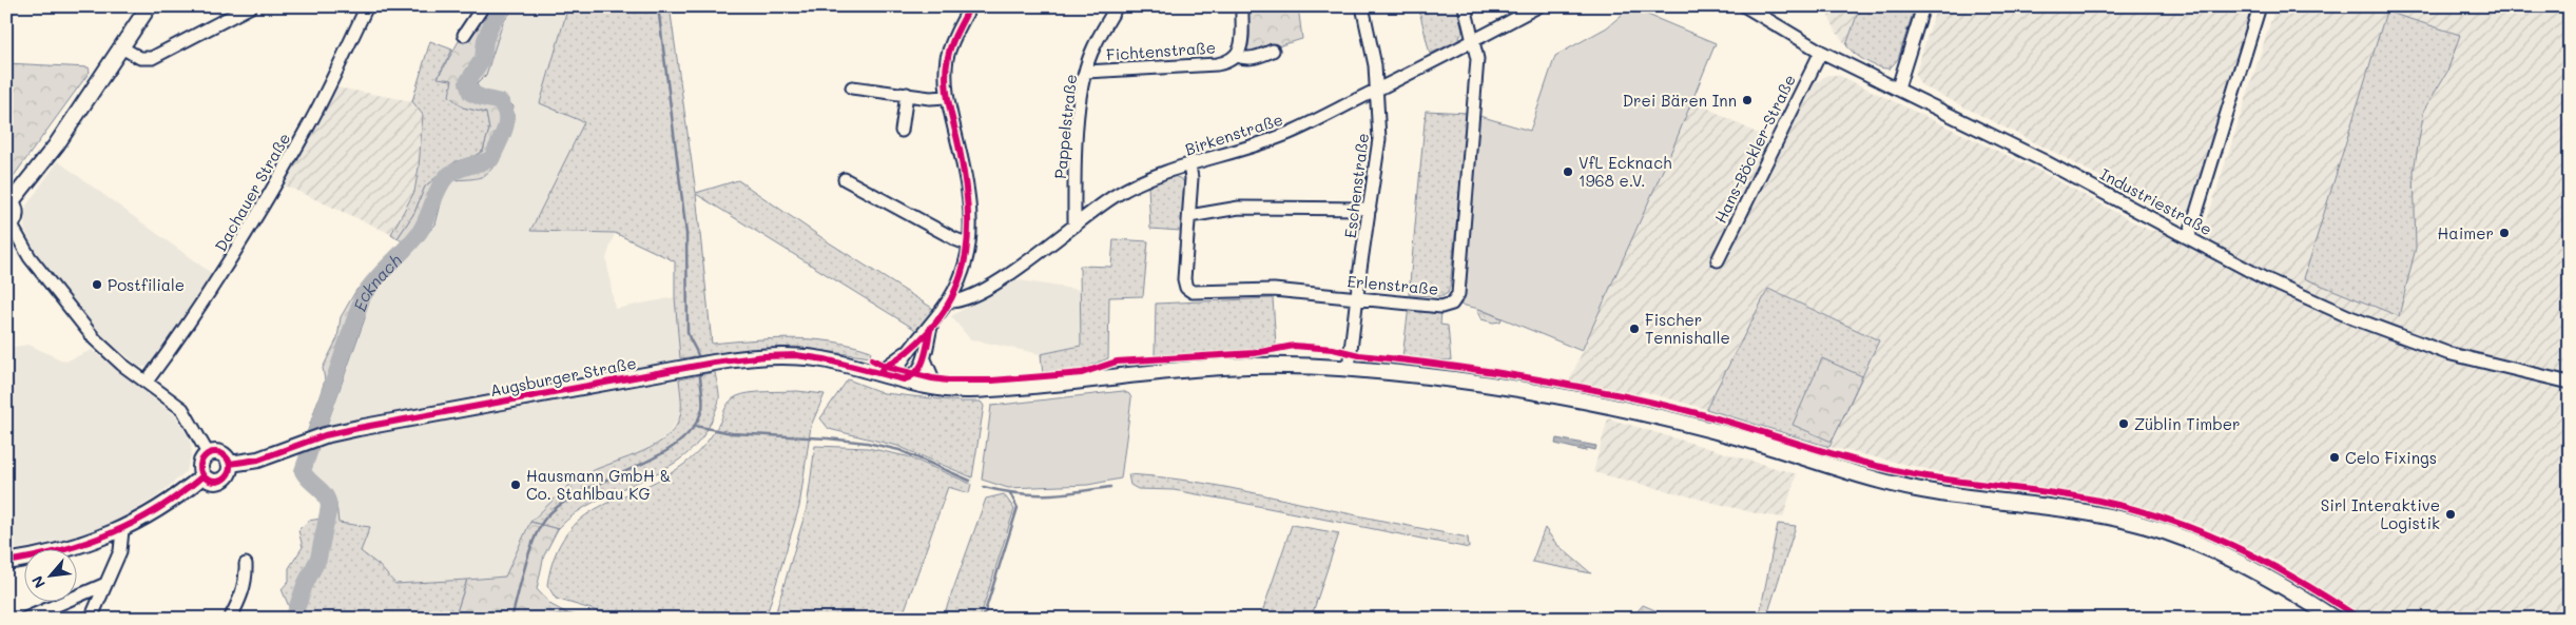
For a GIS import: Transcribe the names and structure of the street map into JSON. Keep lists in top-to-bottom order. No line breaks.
{"streets":{"main road":["Augsburger Straße"],"street":["Fichtenstraße","Pappelstraße","Birkenstraße","Hans-Böckler-Straße","Eschenstraße","Dachauer Straße","Industriestraße","Erlenstraße"]},"crossings":[["Fichtenstraße","Pappelstraße"],["Pappelstraße","Birkenstraße"],["Birkenstraße","Eschenstraße"],["Birkenstraße","Erlenstraße"],["Hans-Böckler-Straße","Industriestraße"],["Eschenstraße","Erlenstraße"],["Eschenstraße","Augsburger Straße"]],"water":["Ecknach"],"places":["Drei Bären Inn","VfL Ecknach 1968 e.V.","Haimer","Postfiliale","Fischer Tennishalle","Züblin Timber","Celo Fixings","Hausmann GmbH & Co. Stahlbau KG","Sirl Interaktive Logistik"],"north":"bottom left"}
